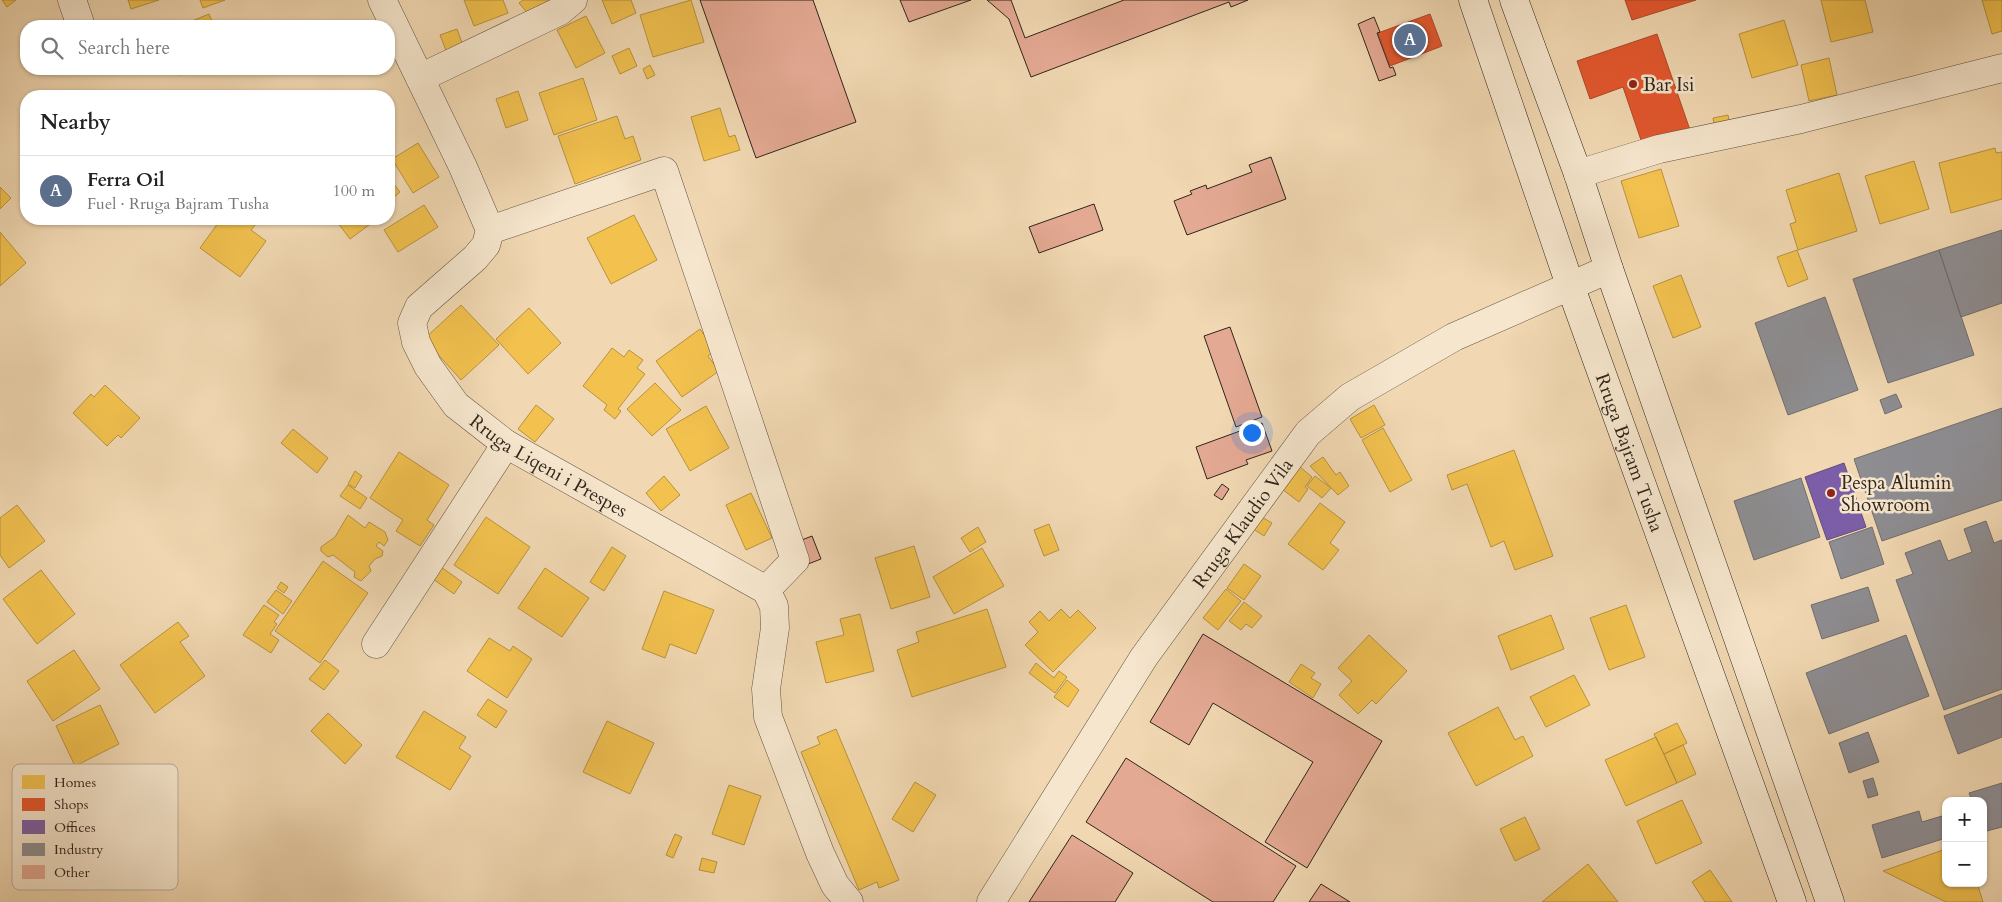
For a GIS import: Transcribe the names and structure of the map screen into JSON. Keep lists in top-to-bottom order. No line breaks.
{"streets":{"street":["Rruga Bajram Tusha","Rruga Liqeni i Prespes","Rruga Klaudio Vila"]},"crossings":[["Rruga Bajram Tusha","Rruga Klaudio Vila"]],"places":["Bar Isi","Pespa Alumin Showroom"],"legend":["Homes","Shops","Offices","Industry","Other"],"page":{"search":"Search here","pins":"A","heading":"Nearby","list":[{"mark":"A","name":"Ferra Oil","note":"Fuel · Rruga Bajram Tusha","value":"100 m"}],"map_buttons":["+","−"]}}
